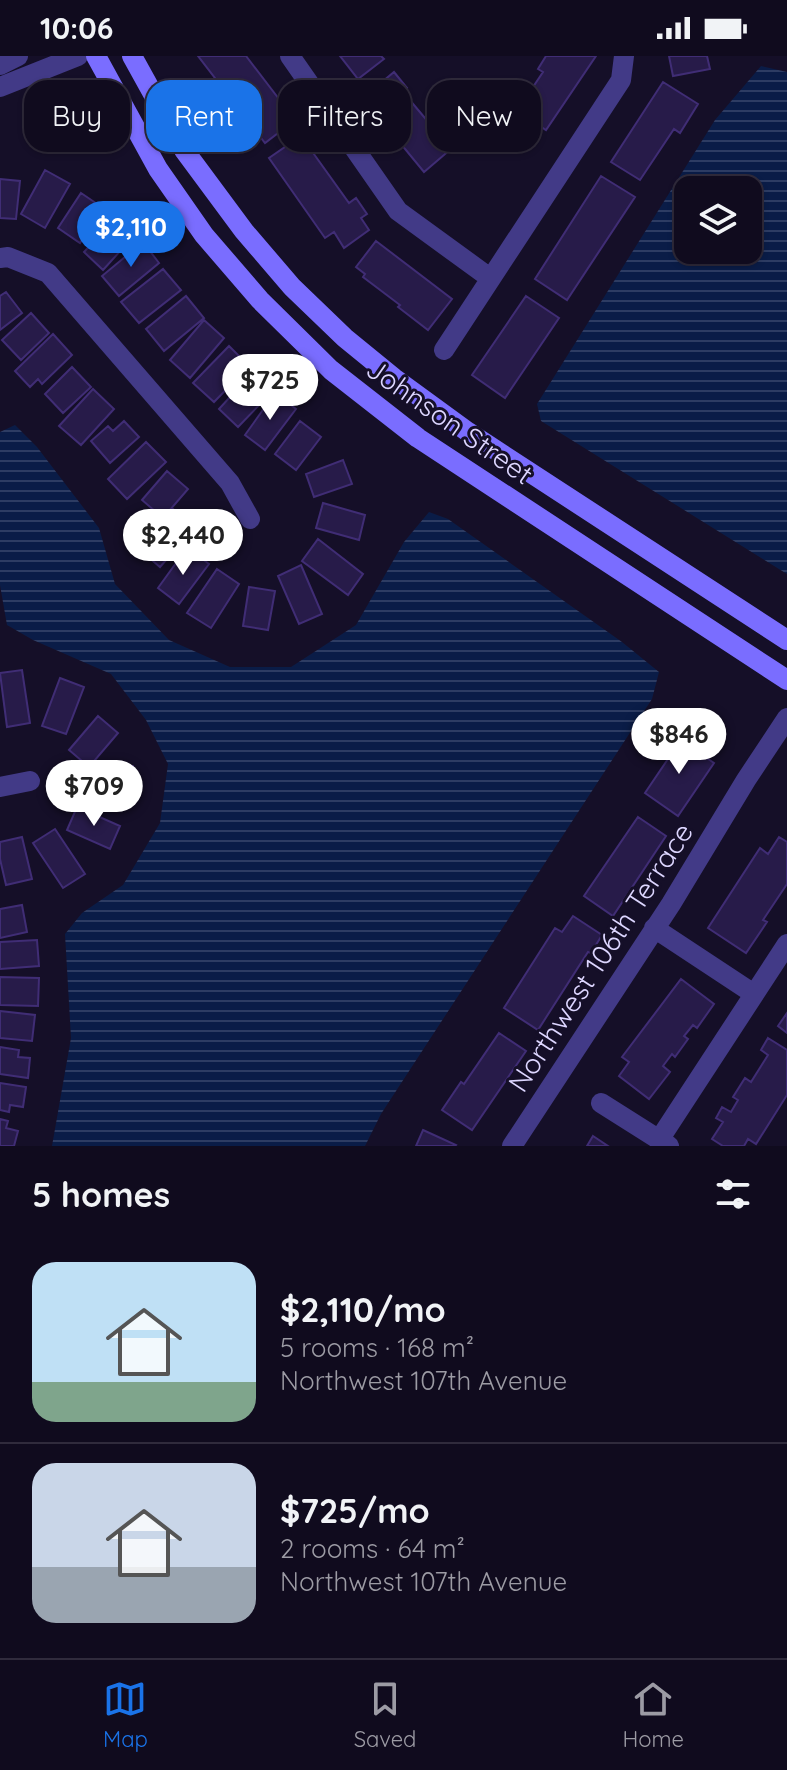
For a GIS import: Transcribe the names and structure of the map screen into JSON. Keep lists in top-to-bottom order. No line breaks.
{"streets":{"street":["Johnson Street","Northwest 106th Terrace"]},"page":{"status":"10:06","chip":["Buy","Rent","Filters","New"],"price":["$2,110","$725","$2,440","$846","$709"],"heading":"5 homes","list":[{"name":"$2,110/mo","note":"5 rooms · 168 m² · Northwest 107th Avenue"},{"name":"$725/mo","note":"2 rooms · 64 m² · Northwest 107th Avenue"}],"tabs":["Map","Saved","Home"]}}
